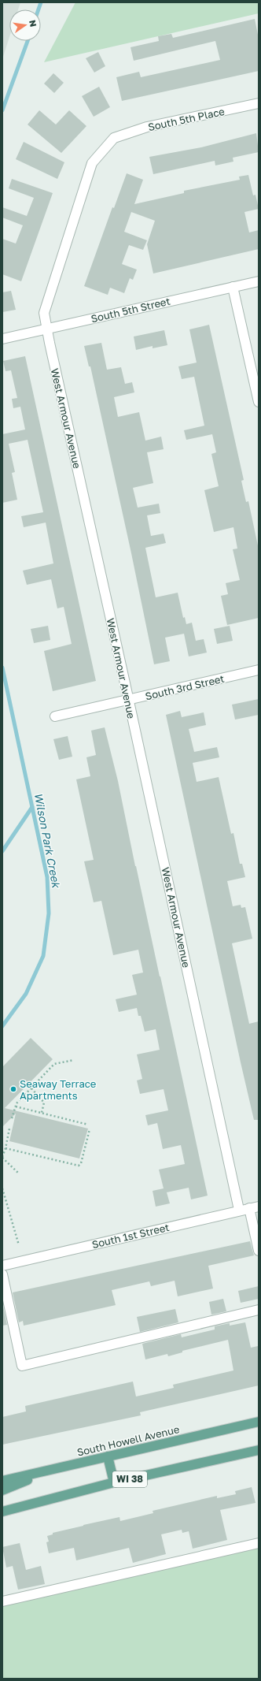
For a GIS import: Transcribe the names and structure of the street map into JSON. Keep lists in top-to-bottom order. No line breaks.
{"streets":{"main road":["South Howell Avenue","WI 38"],"street":["South 5th Place","South 5th Street","West Armour Avenue","South 3rd Street","South 1st Street"]},"crossings":[["South 5th Place","West Armour Avenue"],["South 5th Street","West Armour Avenue"],["West Armour Avenue","South 3rd Street"],["West Armour Avenue","South 1st Street"]],"water":["Wilson Park Creek"],"places":["Seaway Terrace Apartments"],"north":"right"}
